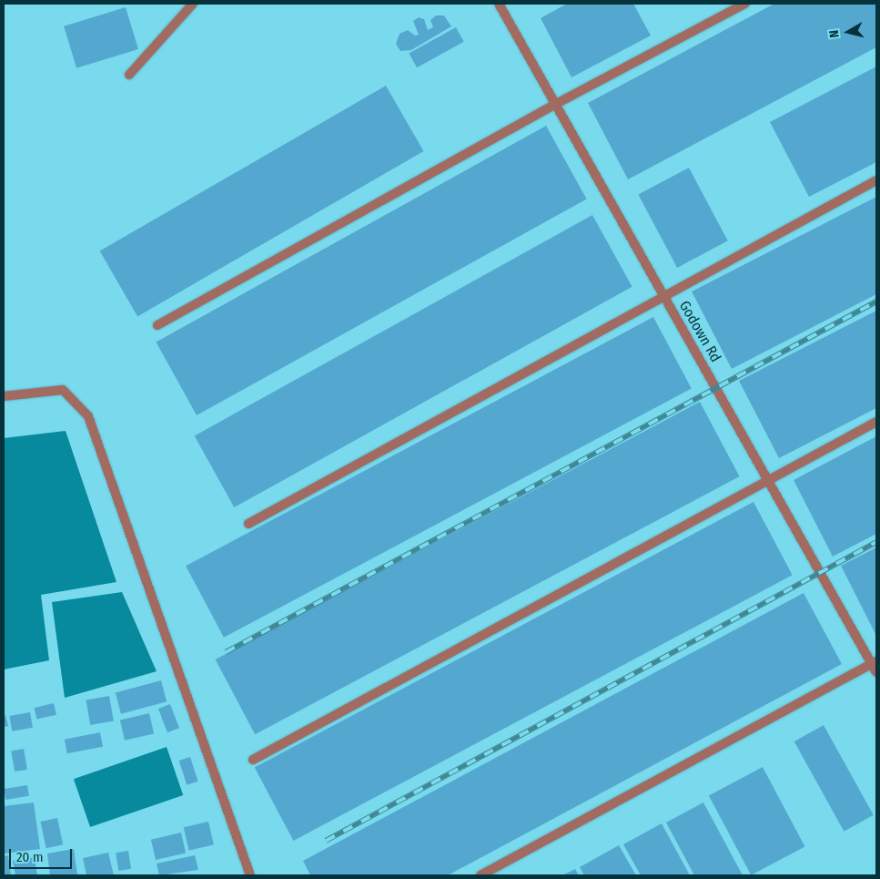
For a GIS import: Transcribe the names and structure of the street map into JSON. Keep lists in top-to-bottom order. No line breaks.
{"streets":{"street":["Godown Rd"]},"scale_bar":"20 m","north":"left"}
